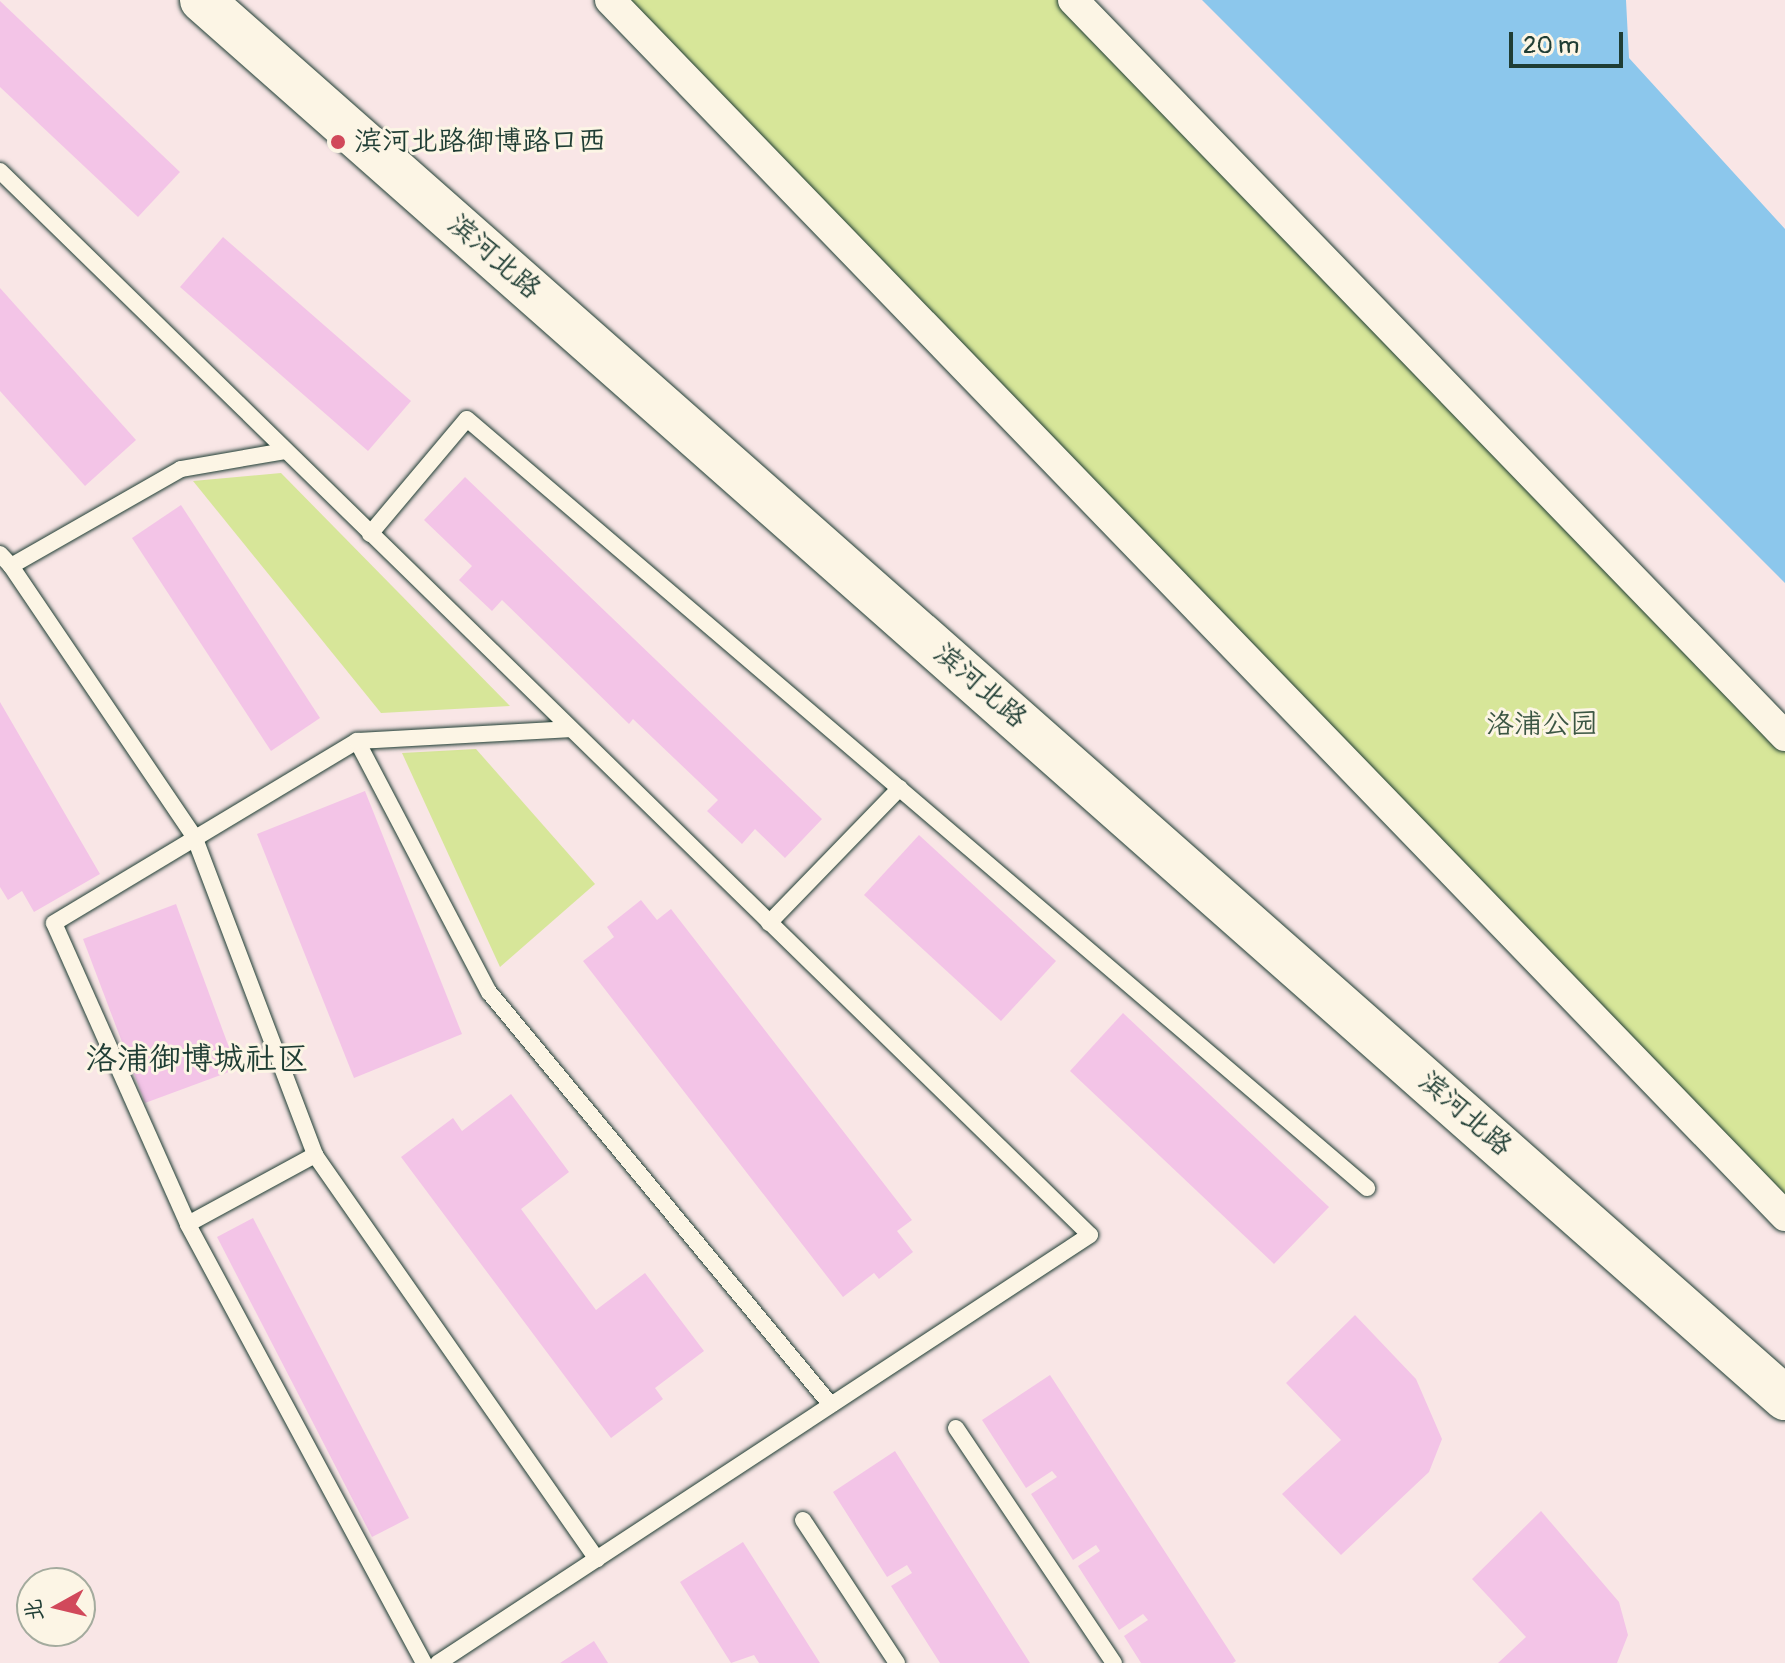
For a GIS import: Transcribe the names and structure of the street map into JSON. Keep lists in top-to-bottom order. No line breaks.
{"streets":{"main road":["滨河北路"]},"districts":["洛浦御博城社区"],"parks":["洛浦公园"],"places":["滨河北路御博路口西"],"scale_bar":"20 m","north":"left"}
